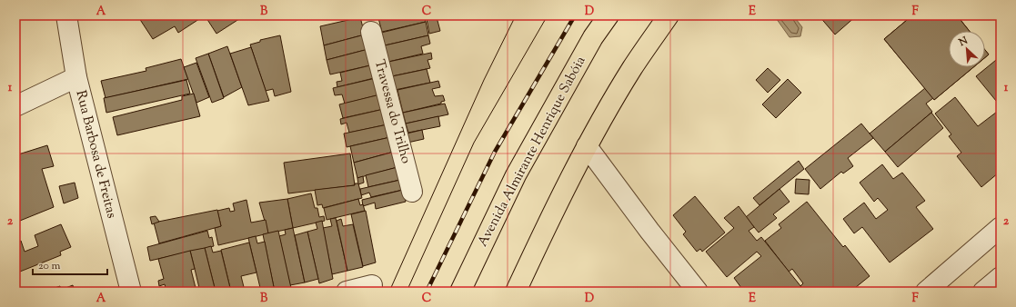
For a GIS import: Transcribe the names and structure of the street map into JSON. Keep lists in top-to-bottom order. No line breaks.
{"streets":{"highway":["Avenida Almirante Henrique Sabóia"],"street":["Travessa do Trilho","Rua Barbosa de Freitas"]},"scale_bar":"20 m","north":"top left","grid":{"columns":["A","B","C","D","E","F"],"rows":["1","2"]}}
